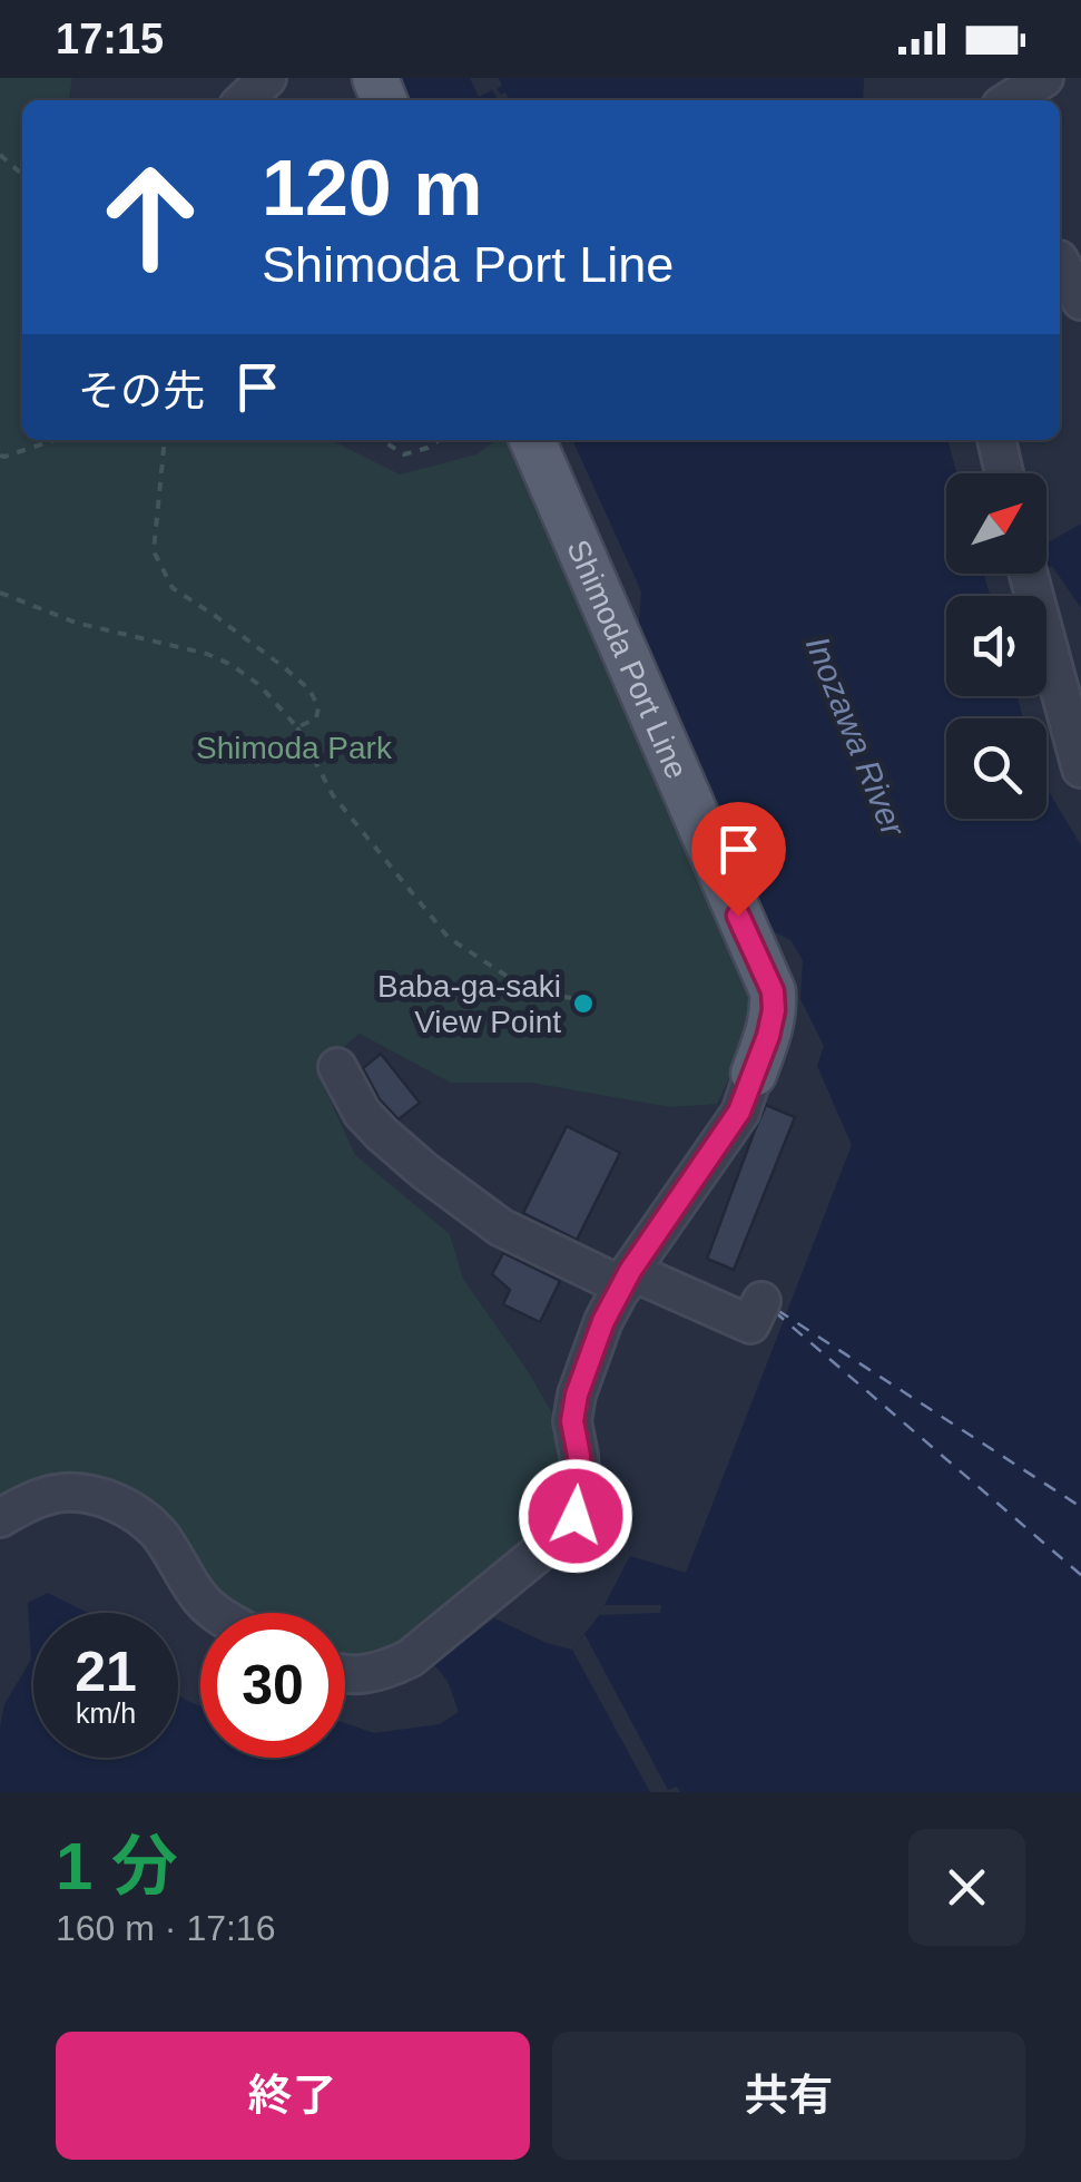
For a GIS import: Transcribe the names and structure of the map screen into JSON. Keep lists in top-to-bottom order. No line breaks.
{"streets":{"main road":["Shimoda Port Line"]},"water":["Inozawa River"],"parks":["Shimoda Park"],"places":["Baba-ga-saki View Point"],"north":"top right","page":{"status":"17:15","turn":["120 m","Shimoda Port Line"],"then":"その先","speed":"21 km/h","limit":"30","heading":["1 分","160 m · 17:16"],"buttons":["終了","共有"]}}
